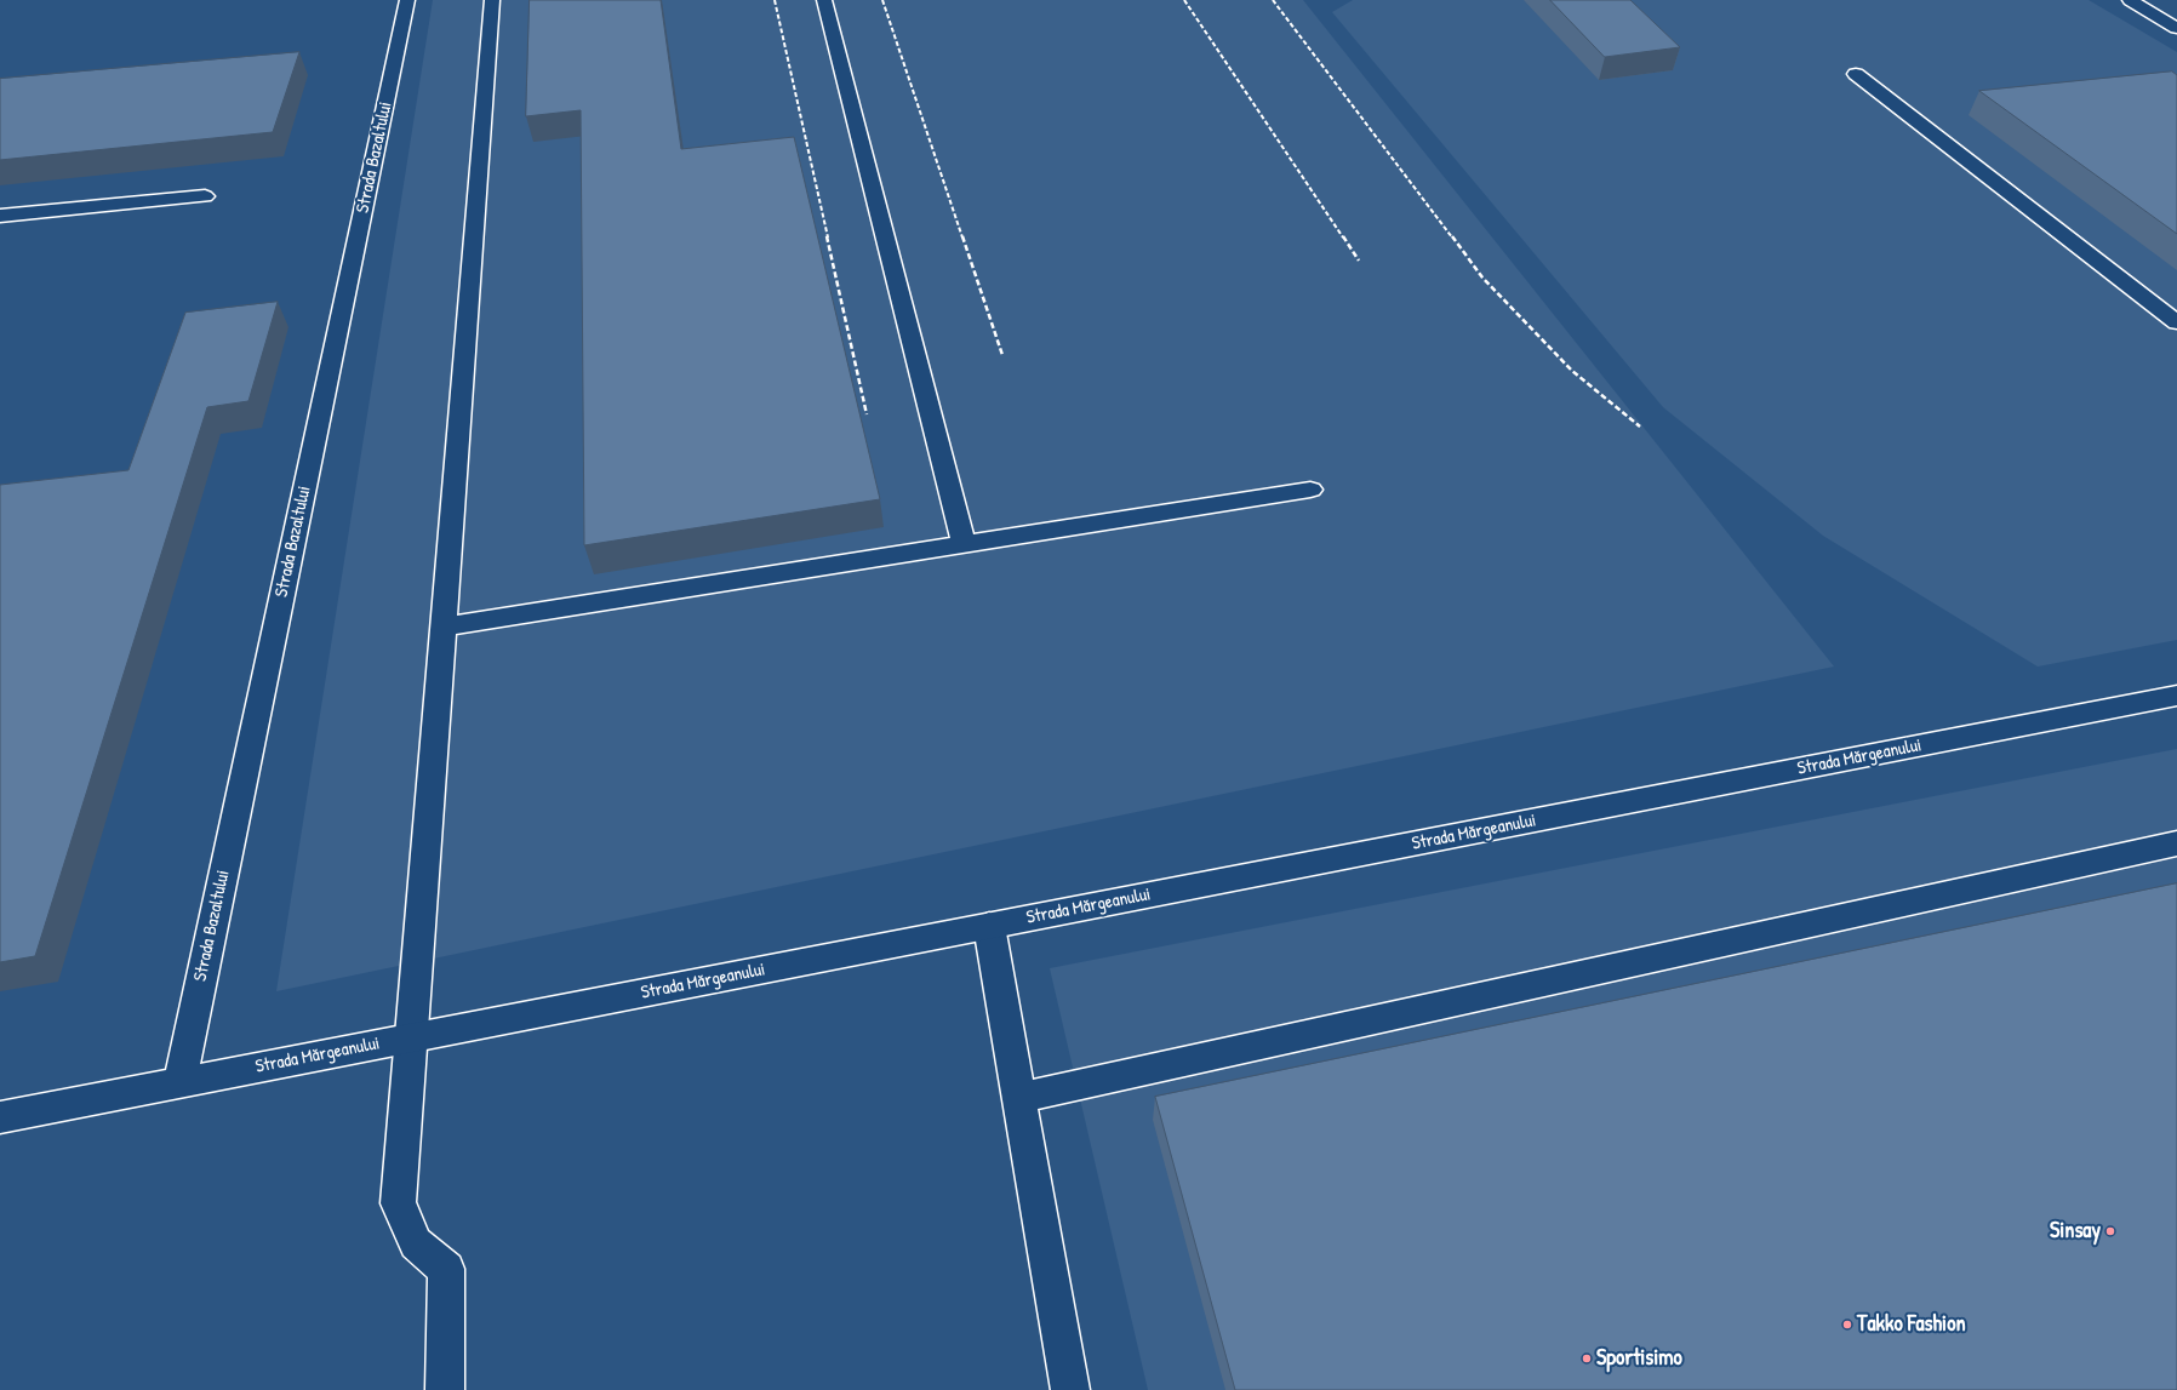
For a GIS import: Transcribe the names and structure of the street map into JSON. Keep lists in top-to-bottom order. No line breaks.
{"streets":{"street":["Strada Bazaltului","Strada Mărgeanului"]},"crossings":[["Strada Bazaltului","Strada Mărgeanului"]],"places":["Sinsay","Takko Fashion","Sportisimo"]}
